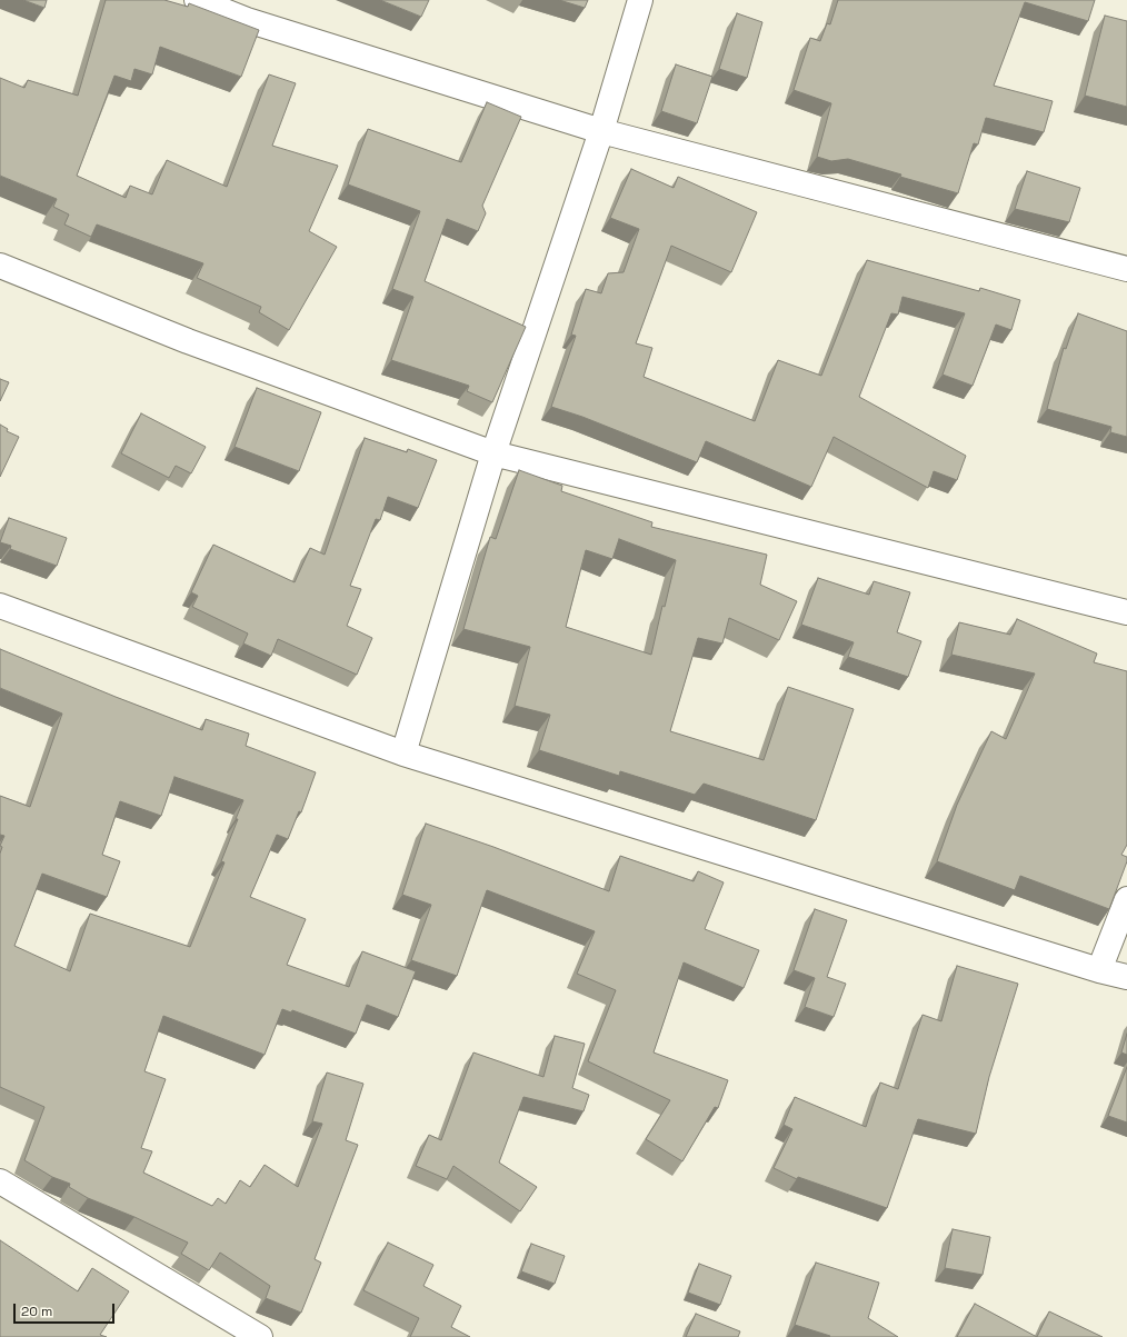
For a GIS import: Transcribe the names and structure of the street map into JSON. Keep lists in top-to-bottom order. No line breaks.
{"scale_bar":"20 m"}
